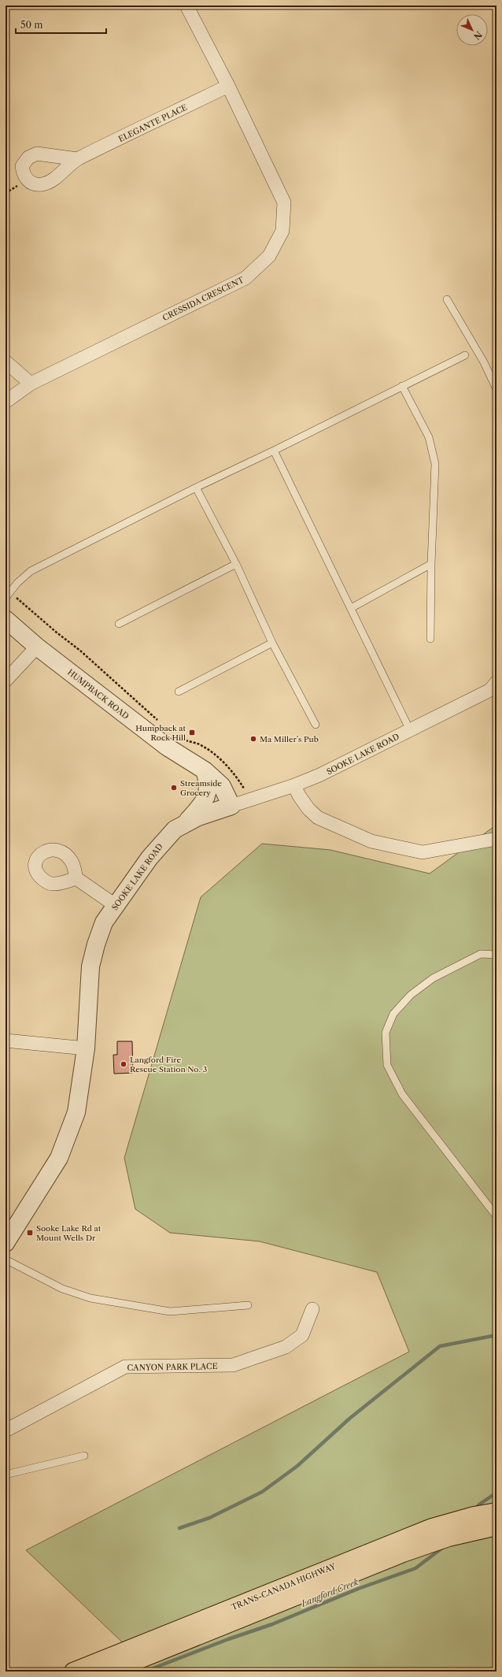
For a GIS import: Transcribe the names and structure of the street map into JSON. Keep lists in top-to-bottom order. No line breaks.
{"streets":{"highway":["TRANS-CANADA HIGHWAY"],"street":["ELEGANTE PLACE","CRESSIDA CRESCENT","HUMPBACK ROAD","SOOKE LAKE ROAD","CANYON PARK PLACE"]},"crossings":[["ELEGANTE PLACE","CRESSIDA CRESCENT"],["HUMPBACK ROAD","SOOKE LAKE ROAD"]],"water":["Langford Creek"],"places":{"transit":["Humpback at Rock Hill","Sooke Lake Rd at Mount Wells Dr"],"other":["Ma Miller’s Pub","Streamside Grocery","Langford Fire Rescue Station No. 3"]},"scale_bar":"50 m","north":"bottom right"}
